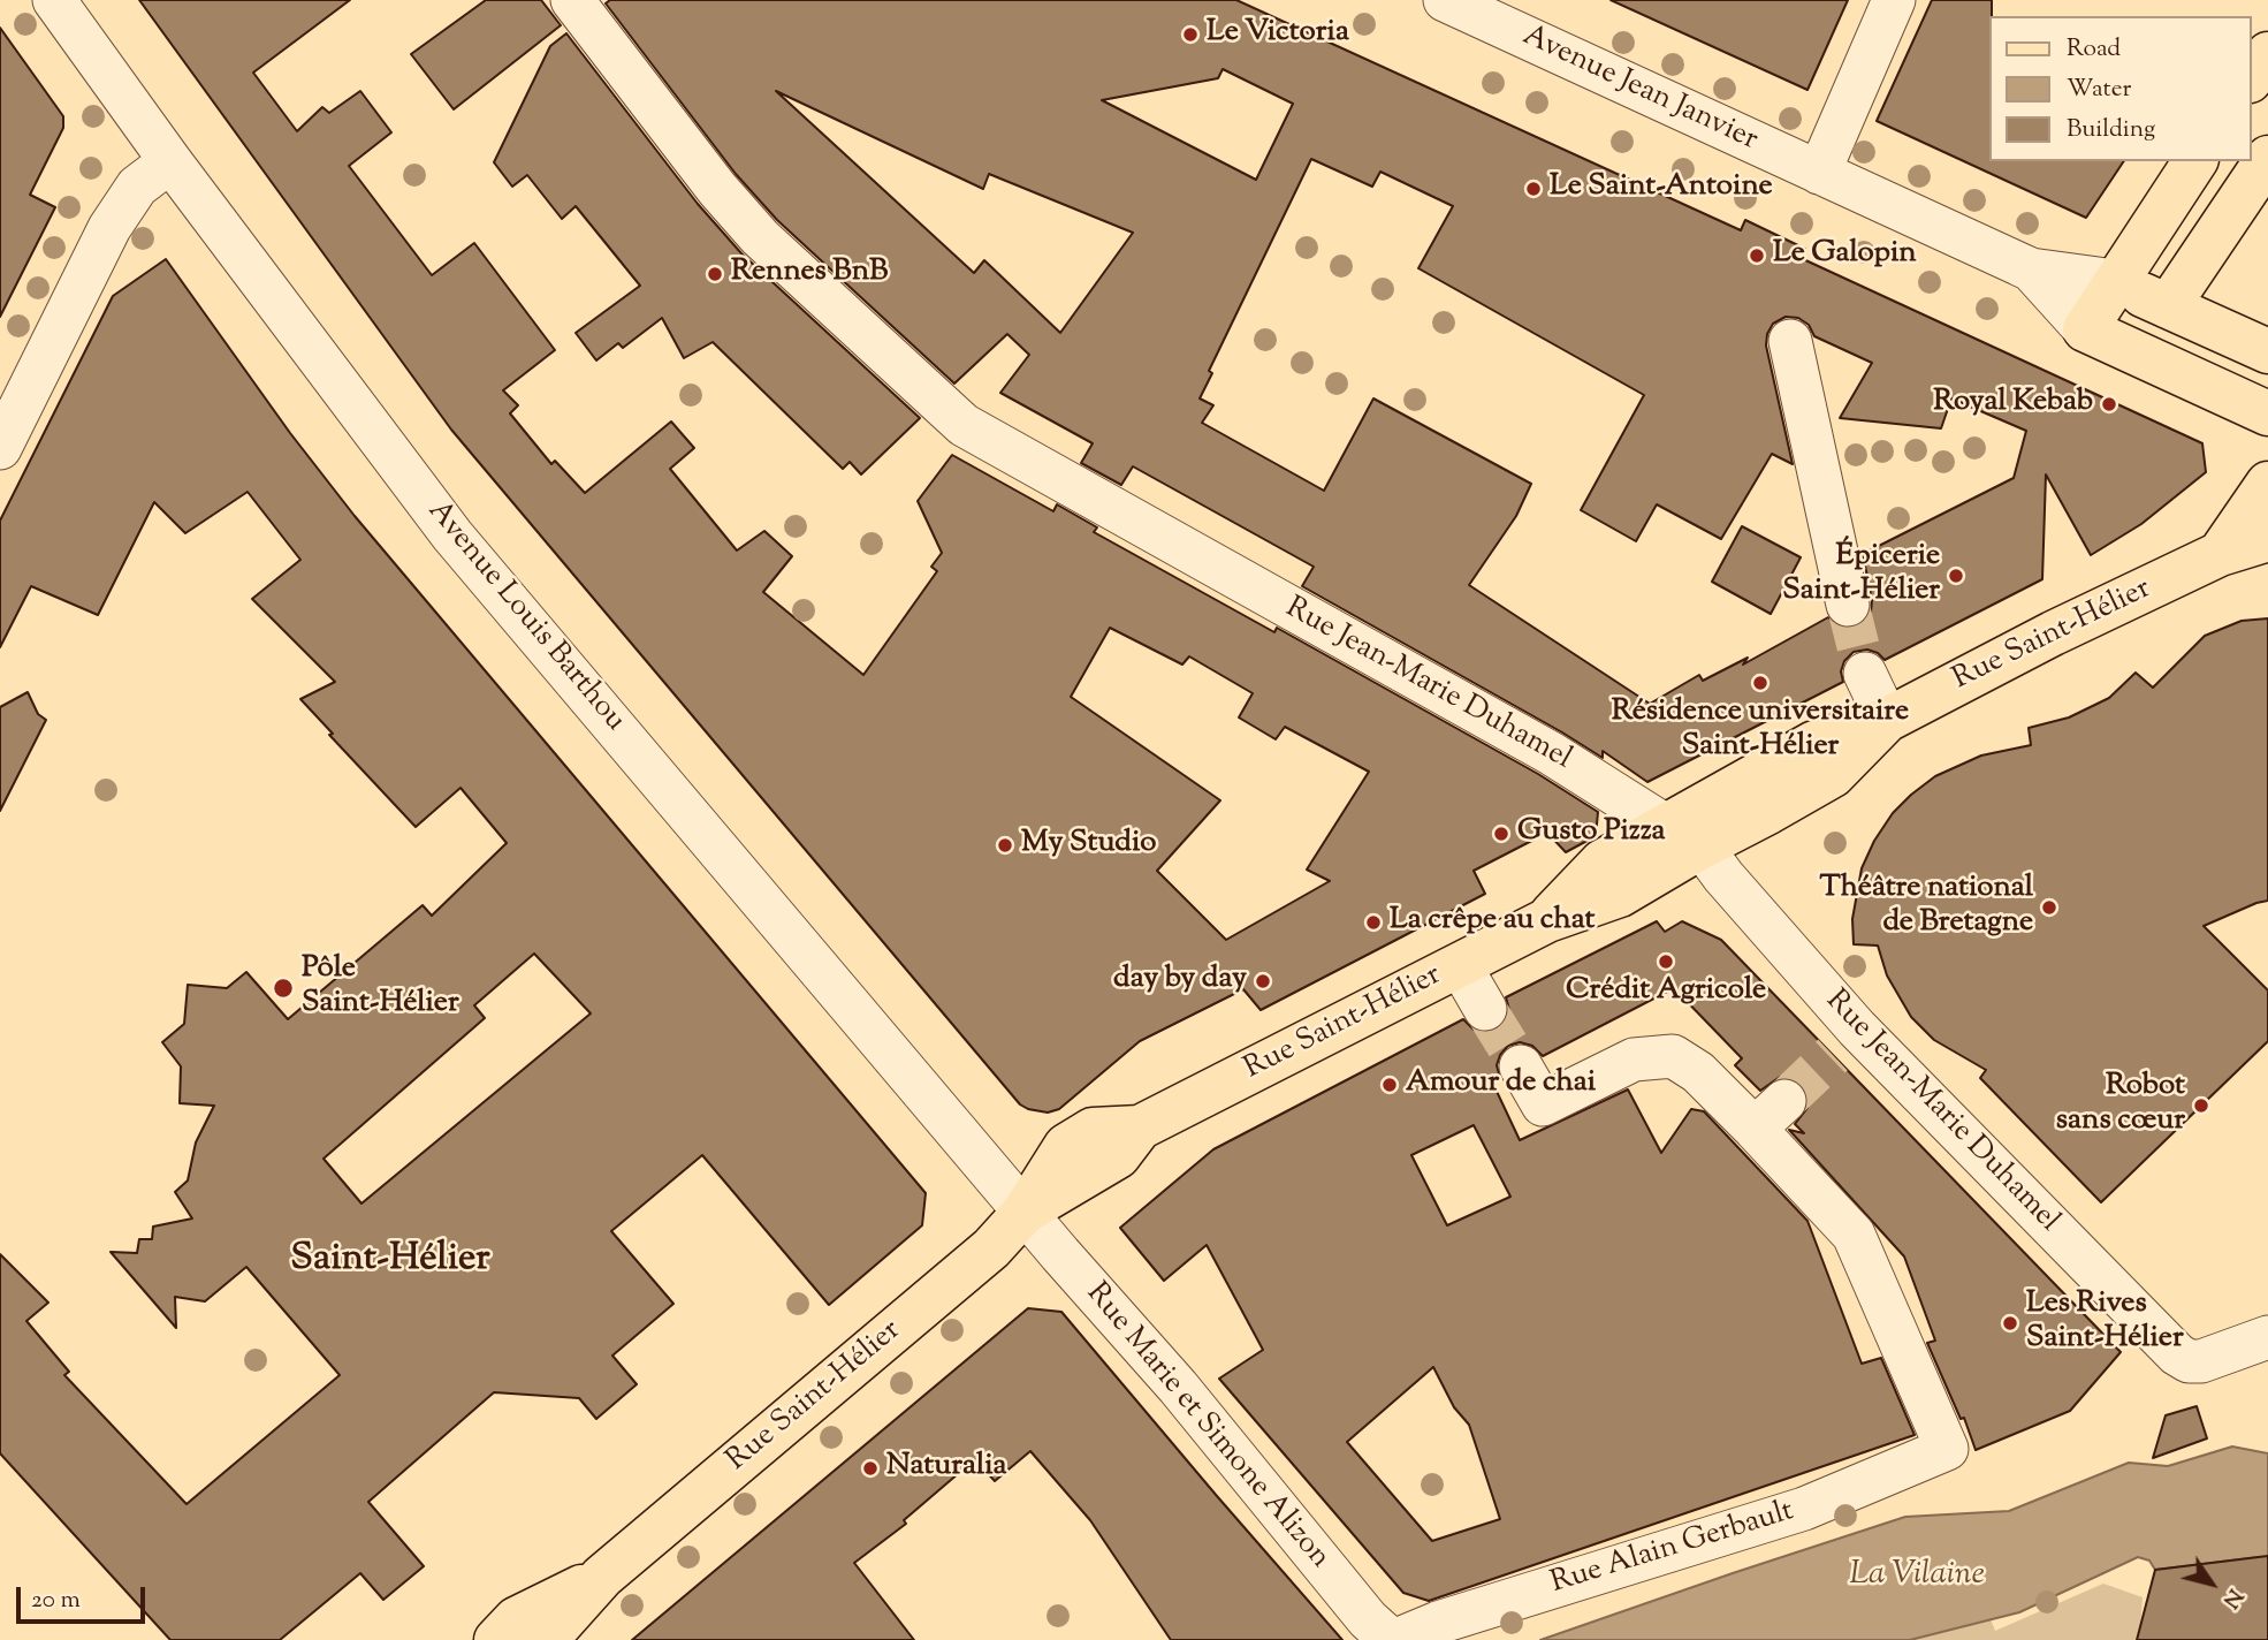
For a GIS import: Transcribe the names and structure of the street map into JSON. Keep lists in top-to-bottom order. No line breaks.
{"streets":{"main road":["Avenue Jean Janvier","Rue Saint-Hélier"],"street":["Avenue Louis Barthou","Rue Jean-Marie Duhamel","Rue Marie et Simone Alizon","Rue Alain Gerbault"]},"crossings":[["Avenue Louis Barthou","Rue Saint-Hélier"],["Avenue Louis Barthou","Rue Marie et Simone Alizon"],["Rue Saint-Hélier","Rue Jean-Marie Duhamel"],["Rue Saint-Hélier","Rue Marie et Simone Alizon"]],"districts":["Saint-Hélier"],"water":["La Vilaine"],"places":["Le Victoria","Le Saint-Antoine","Le Galopin","Rennes BnB","Royal Kebab","Épicerie Saint-Hélier","Résidence universitaire Saint-Hélier","Gusto Pizza","My Studio","Théâtre national de Bretagne","La crêpe au chat","Crédit Agricole","day by day","Pôle Saint-Hélier","Amour de chai","Robot sans cœur","Les Rives Saint-Hélier","Naturalia"],"legend":["Road","Water","Building"],"scale_bar":"20 m","north":"bottom right"}
